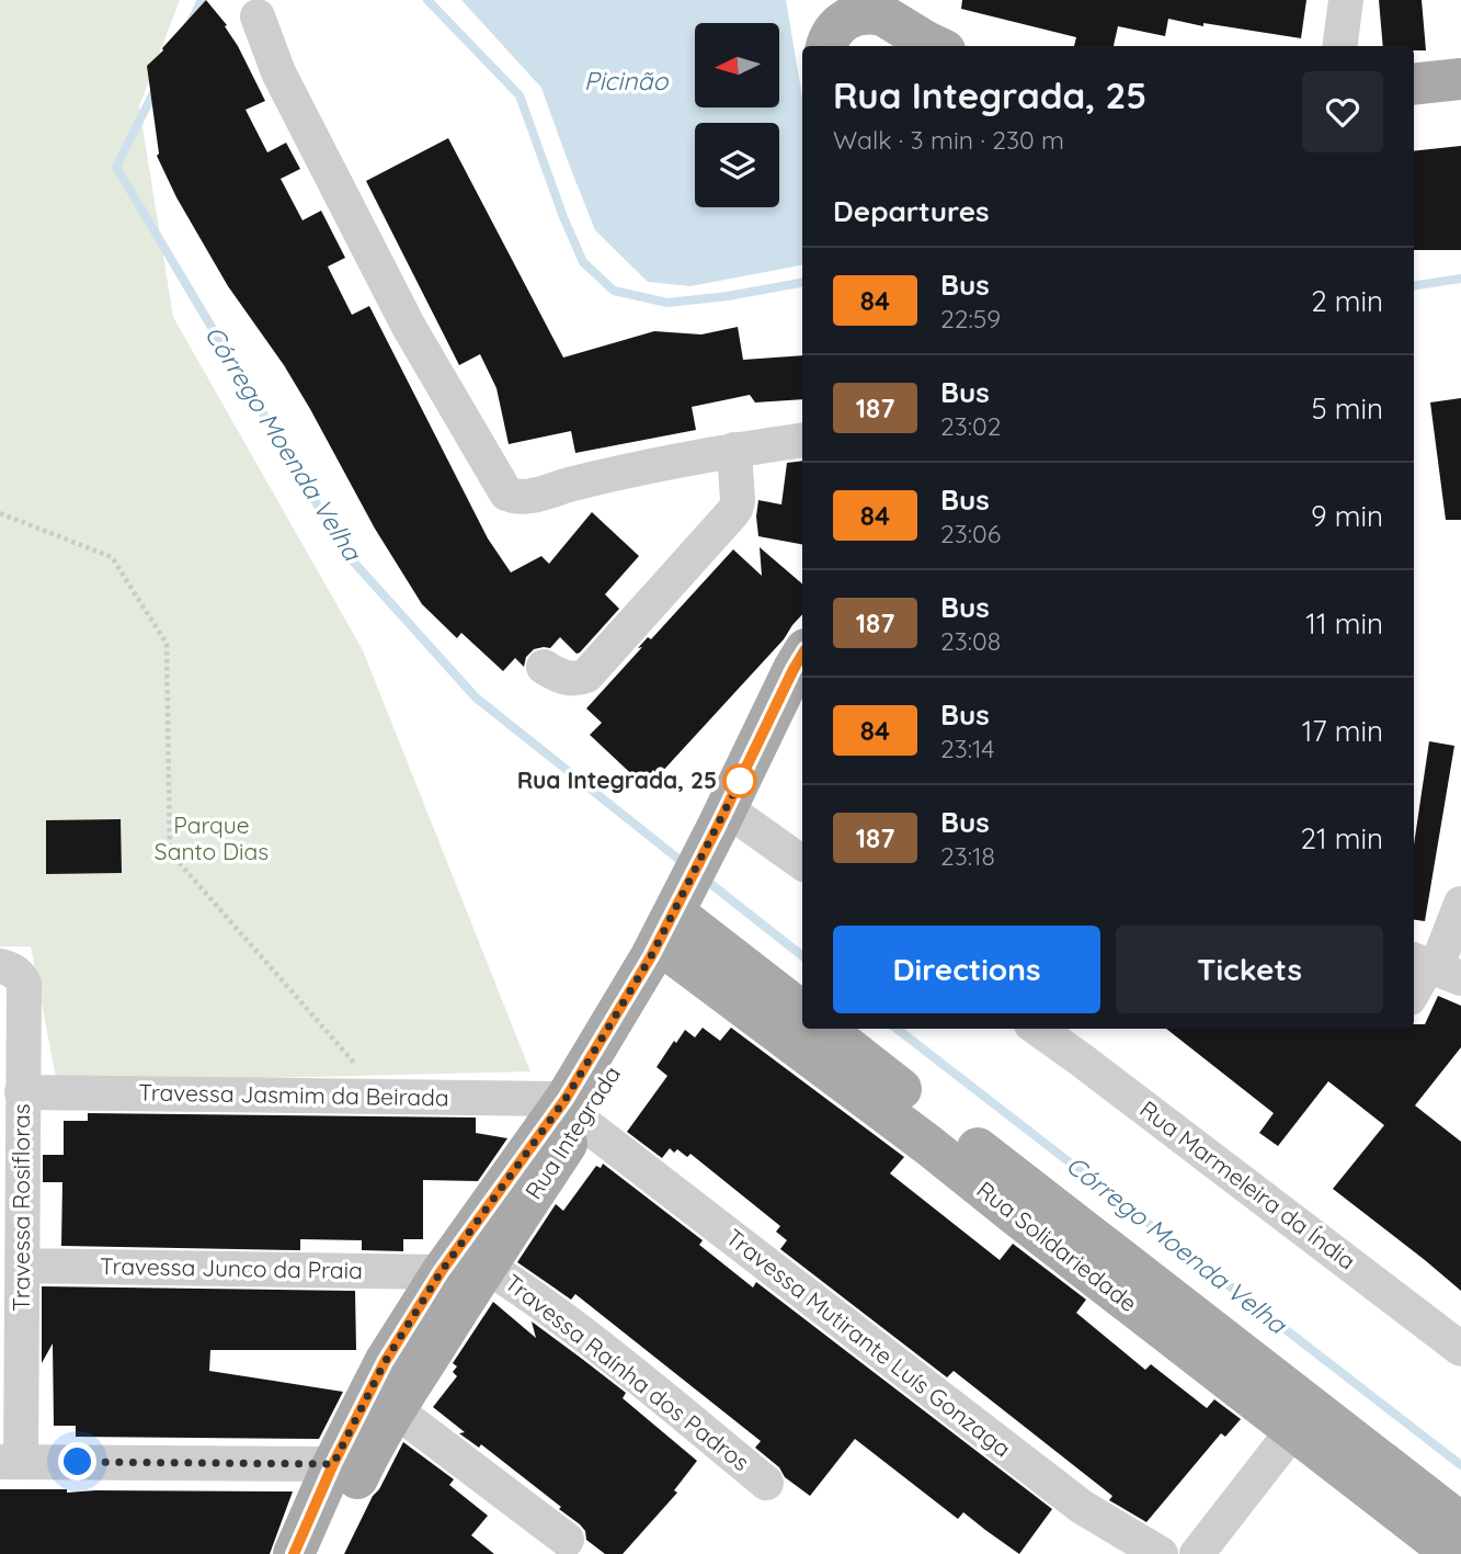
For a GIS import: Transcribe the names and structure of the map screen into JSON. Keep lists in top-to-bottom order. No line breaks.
{"streets":{"main road":["Rua Integrada","Rua Solidariedade"],"street":["Travessa Jasmim da Beirada","Rua Marmeleira da Índia","Travessa Rosifloras","Travessa Junco da Praia","Travessa Mutirante Luís Gonzaga","Travessa Raínha dos Padros"]},"crossings":[["Travessa Jasmim da Beirada","Rua Integrada"],["Travessa Jasmim da Beirada","Travessa Rosifloras"],["Travessa Jasmim da Beirada","Travessa Mutirante Luís Gonzaga"],["Rua Integrada","Rua Solidariedade"],["Rua Integrada","Travessa Junco da Praia"],["Rua Integrada","Travessa Mutirante Luís Gonzaga"],["Rua Integrada","Travessa Raínha dos Padros"],["Travessa Rosifloras","Travessa Junco da Praia"]],"water":["Picinão","Córrego Moenda Velha"],"parks":["Parque Santo Dias"],"places":["Rua Integrada, 25"],"lines":["bus line 84"],"north":"left","page":{"heading":[["Rua Integrada, 25","Walk · 3 min · 230 m"],"Departures"],"list":[{"mark":"84","name":"Bus","note":"22:59","value":"2 min"},{"mark":"187","name":"Bus","note":"23:02","value":"5 min"},{"mark":"84","name":"Bus","note":"23:06","value":"9 min"},{"mark":"187","name":"Bus","note":"23:08","value":"11 min"},{"mark":"84","name":"Bus","note":"23:14","value":"17 min"},{"mark":"187","name":"Bus","note":"23:18","value":"21 min"}],"buttons":["Directions","Tickets"]}}
